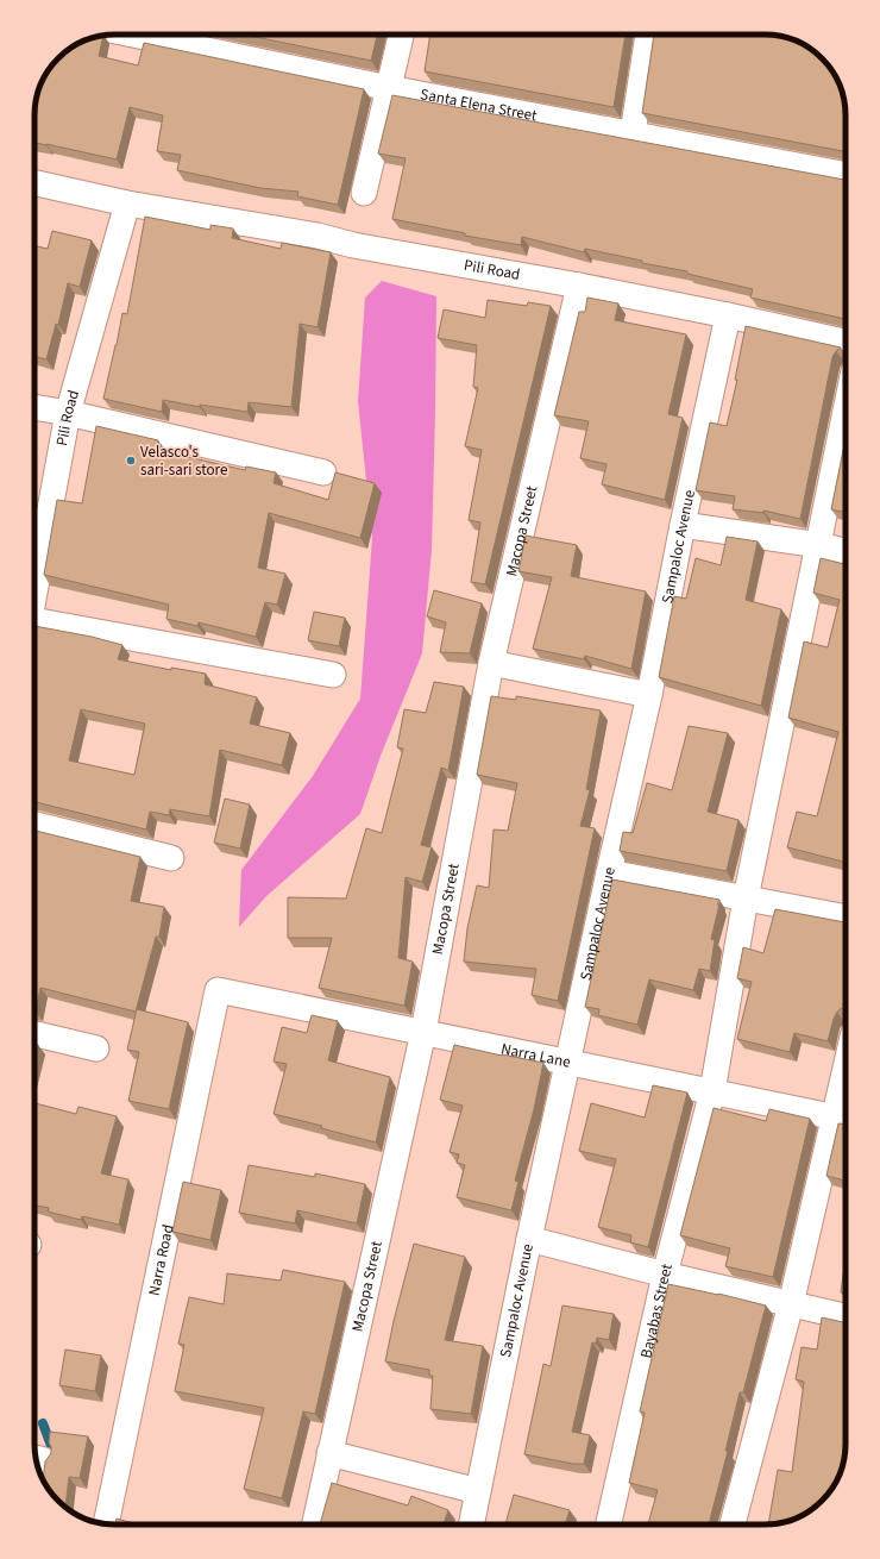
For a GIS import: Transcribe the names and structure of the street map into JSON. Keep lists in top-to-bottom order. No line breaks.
{"streets":{"street":["Santa Elena Street","Pili Road","Macopa Street","Sampaloc Avenue","Narra Lane","Narra Road","Bayabas Street"]},"crossings":[["Pili Road","Macopa Street"],["Pili Road","Sampaloc Avenue"],["Macopa Street","Narra Lane"],["Sampaloc Avenue","Narra Lane"],["Narra Lane","Narra Road"],["Narra Lane","Bayabas Street"]],"places":["Velasco's sari-sari store"]}
